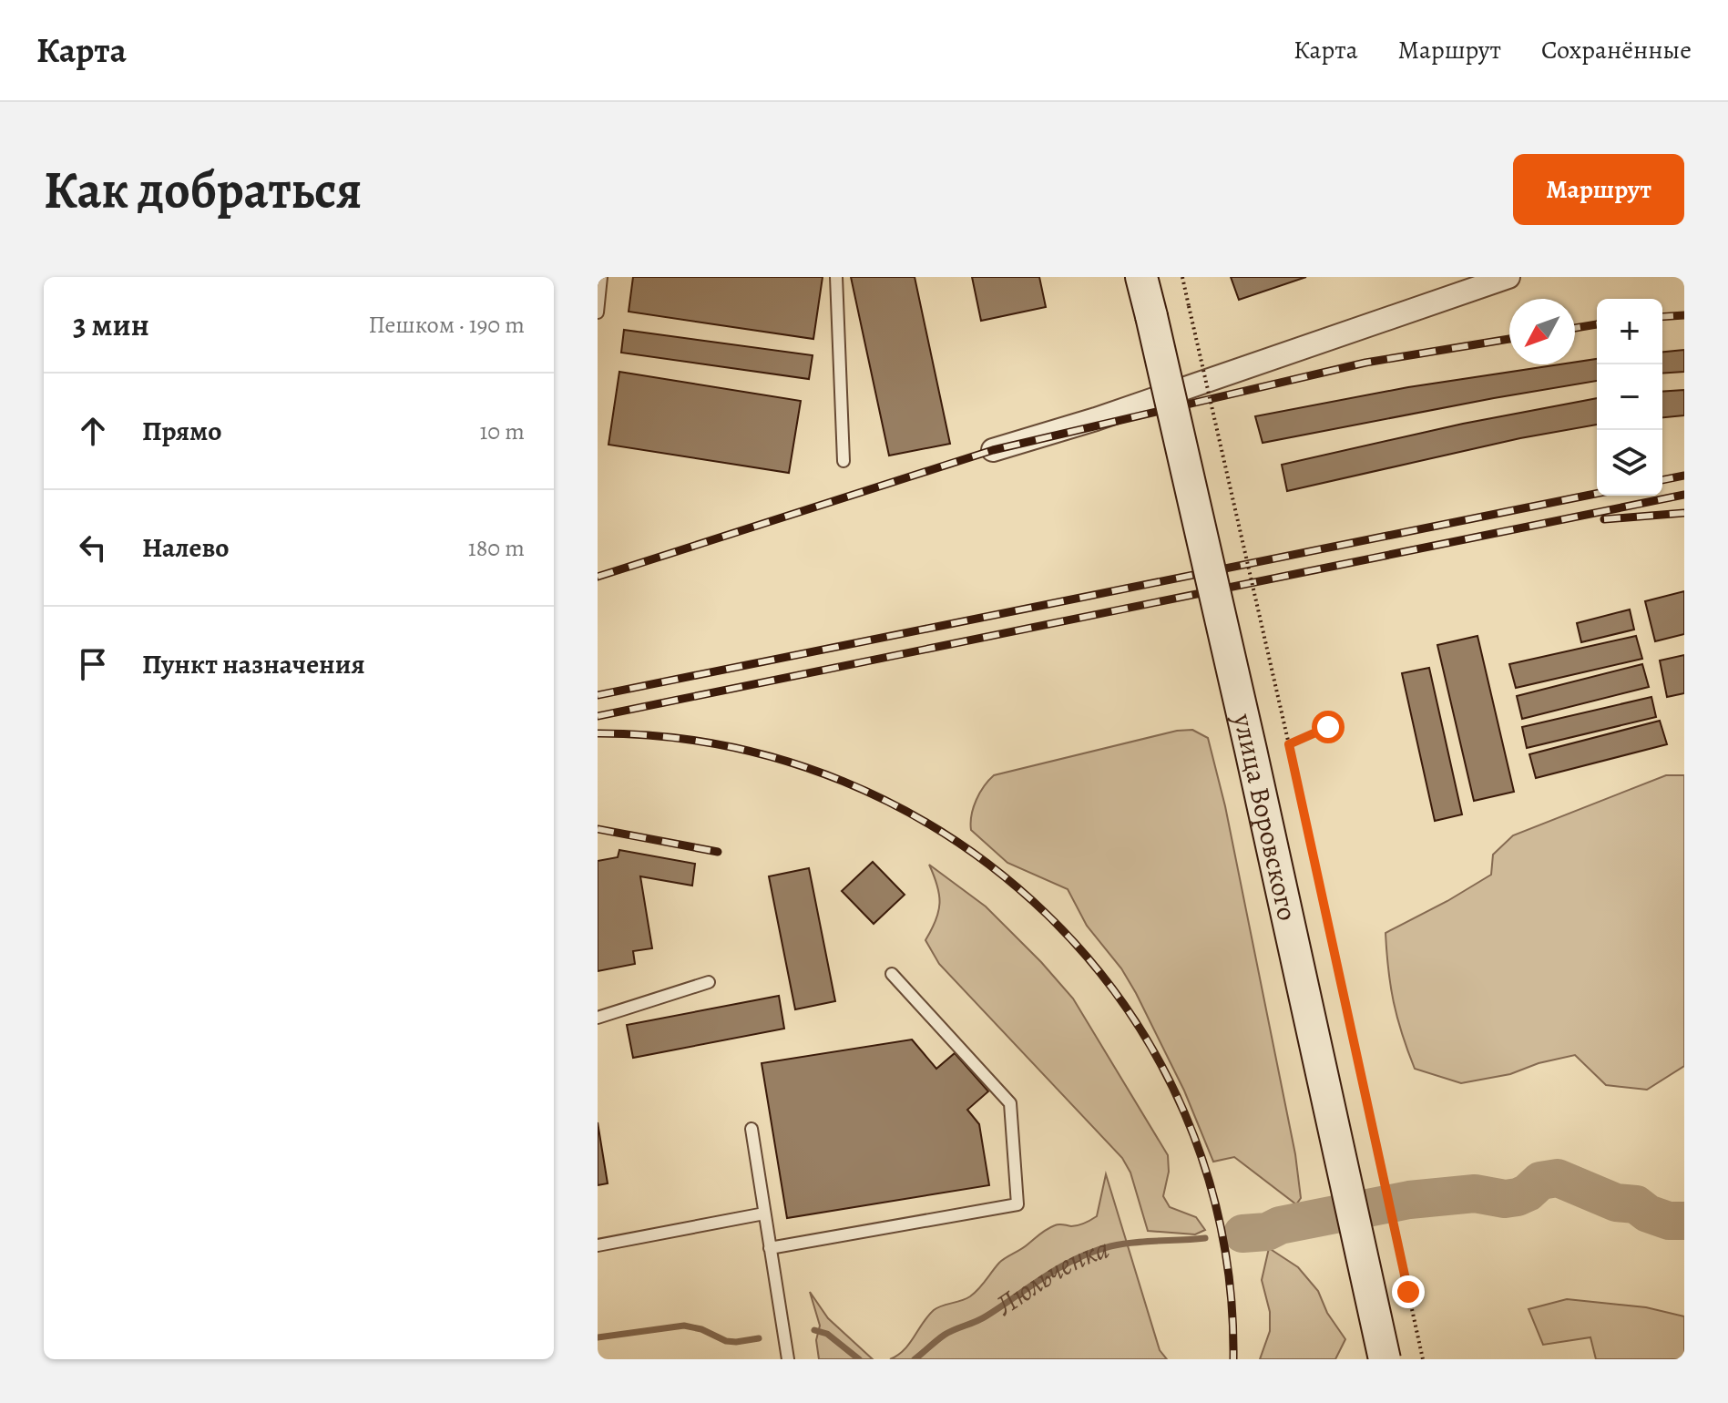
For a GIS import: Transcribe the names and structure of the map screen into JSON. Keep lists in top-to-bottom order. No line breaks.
{"streets":{"main road":["улица Воровского"]},"water":["Люльченка"],"north":"bottom left","page":{"header":"Карта","nav":["Карта","Маршрут","Сохранённые"],"buttons":"Маршрут","title":"Как добраться","heading":["3 мин","Пешком · 190 m"],"map_buttons":["+","−"],"list":[["Прямо","10 m"],["Налево","180 m"],"Пункт назначения"]}}
